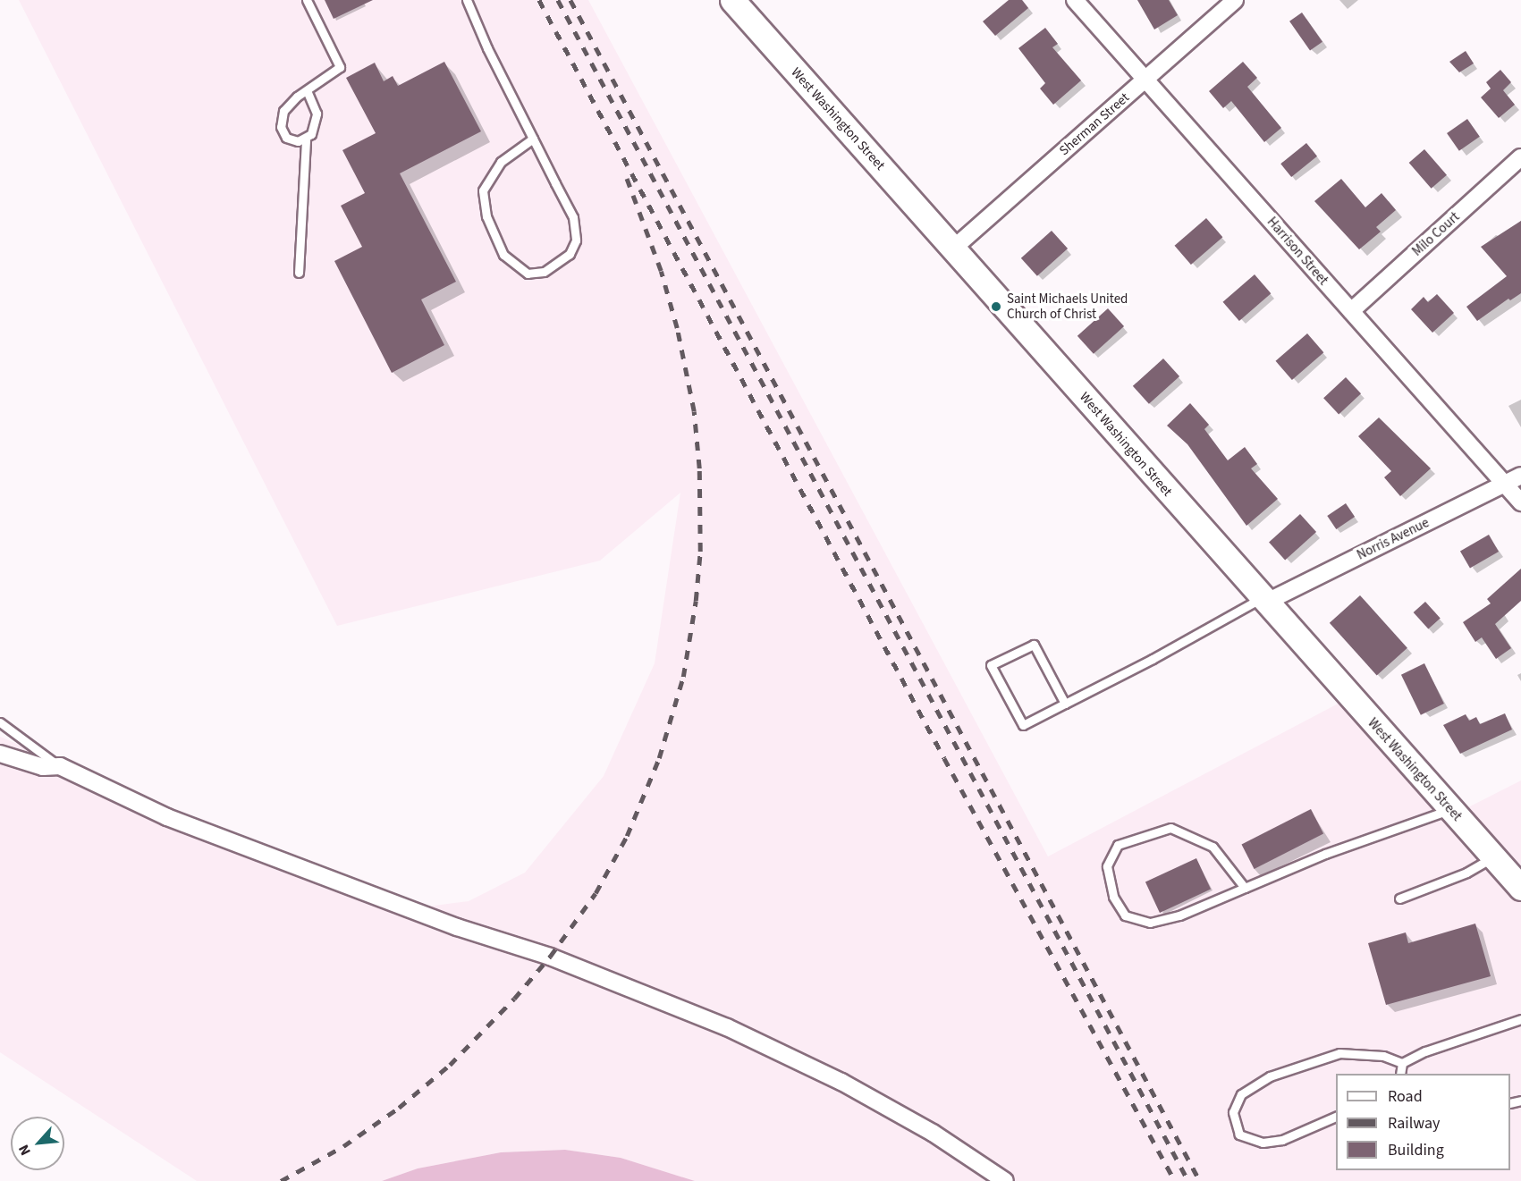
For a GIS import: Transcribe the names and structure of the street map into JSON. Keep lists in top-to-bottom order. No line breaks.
{"streets":{"main road":["West Washington Street"],"street":["Sherman Street","Milo Court","Harrison Street","Norris Avenue"]},"crossings":[["West Washington Street","Sherman Street"],["West Washington Street","Norris Avenue"],["Sherman Street","Harrison Street"],["Milo Court","Harrison Street"],["Harrison Street","Norris Avenue"]],"places":["Saint Michaels United Church of Christ"],"legend":["Road","Railway","Building"],"north":"bottom left"}
